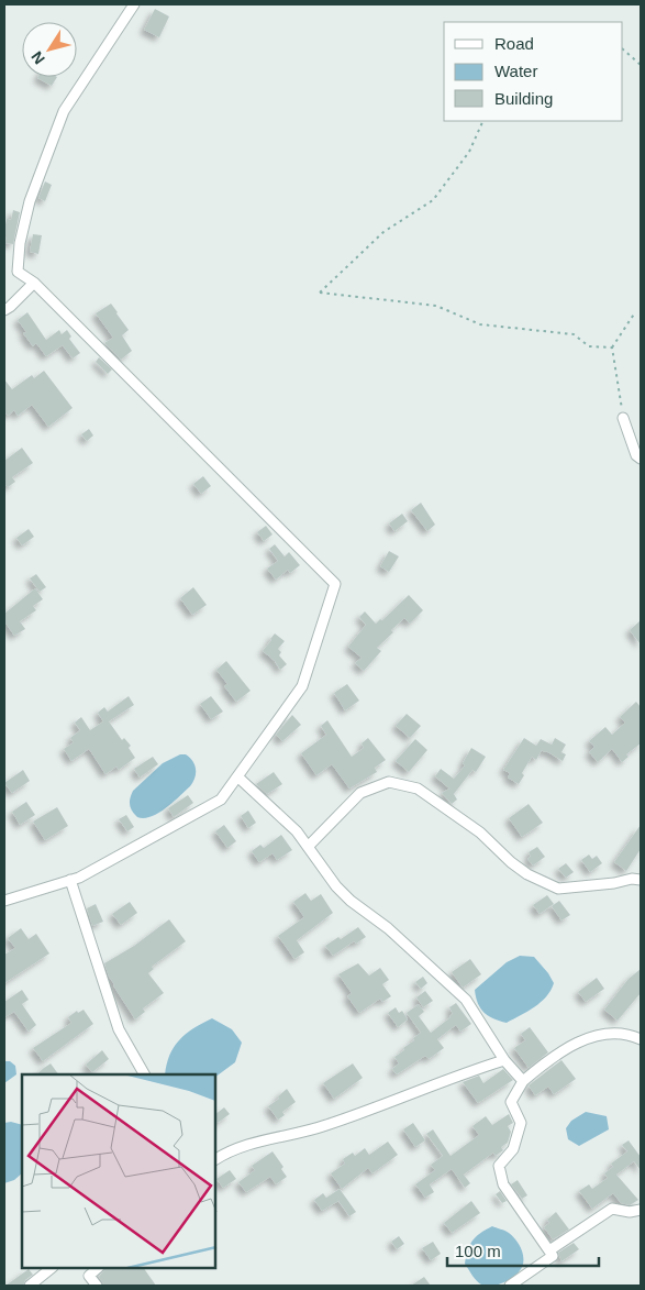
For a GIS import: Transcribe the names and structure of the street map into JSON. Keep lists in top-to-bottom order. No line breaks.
{"legend":["Road","Water","Building"],"scale_bar":"100 m","north":"bottom left"}
